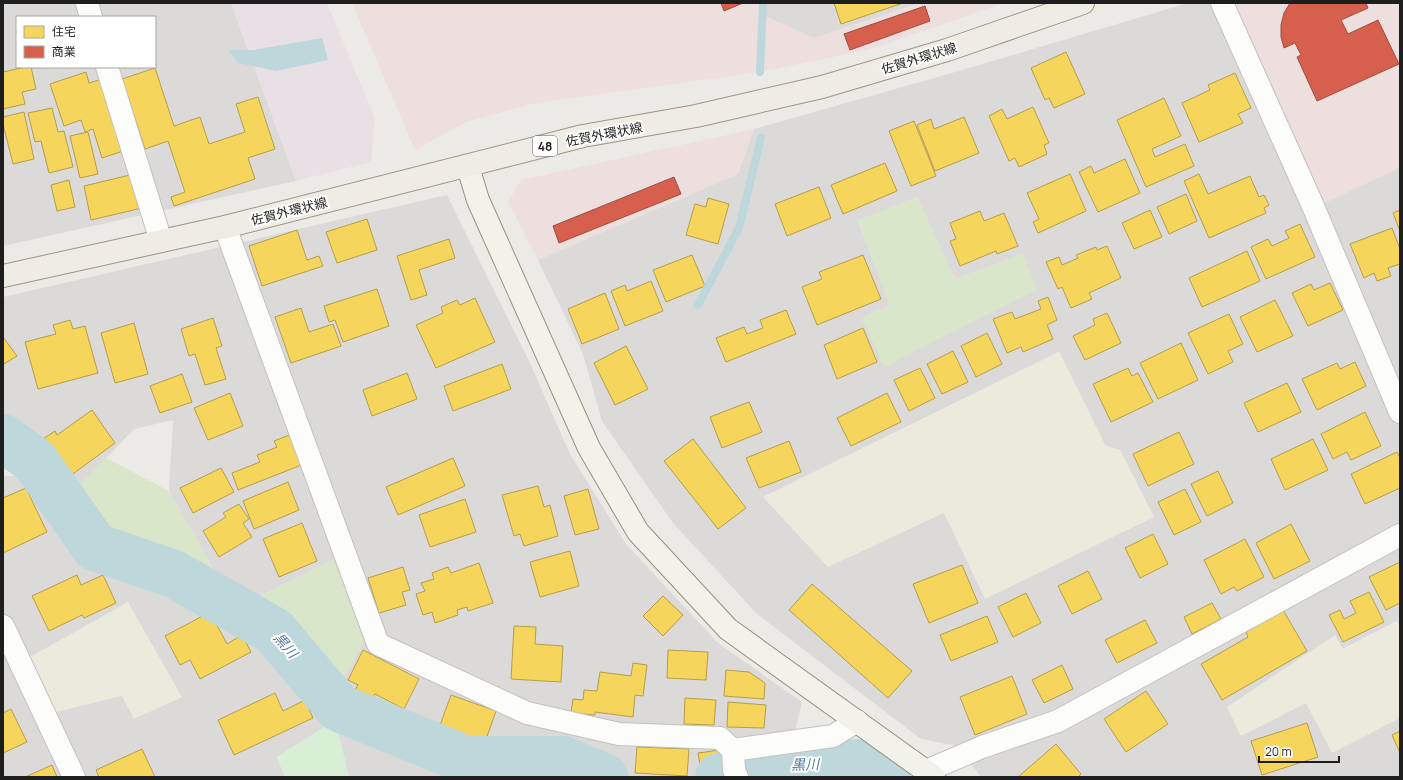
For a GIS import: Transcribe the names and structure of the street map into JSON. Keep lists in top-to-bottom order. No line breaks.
{"streets":{"main road":["佐賀外環状線","48"]},"water":["黒川"],"legend":["住宅","商業"],"scale_bar":"20 m"}
